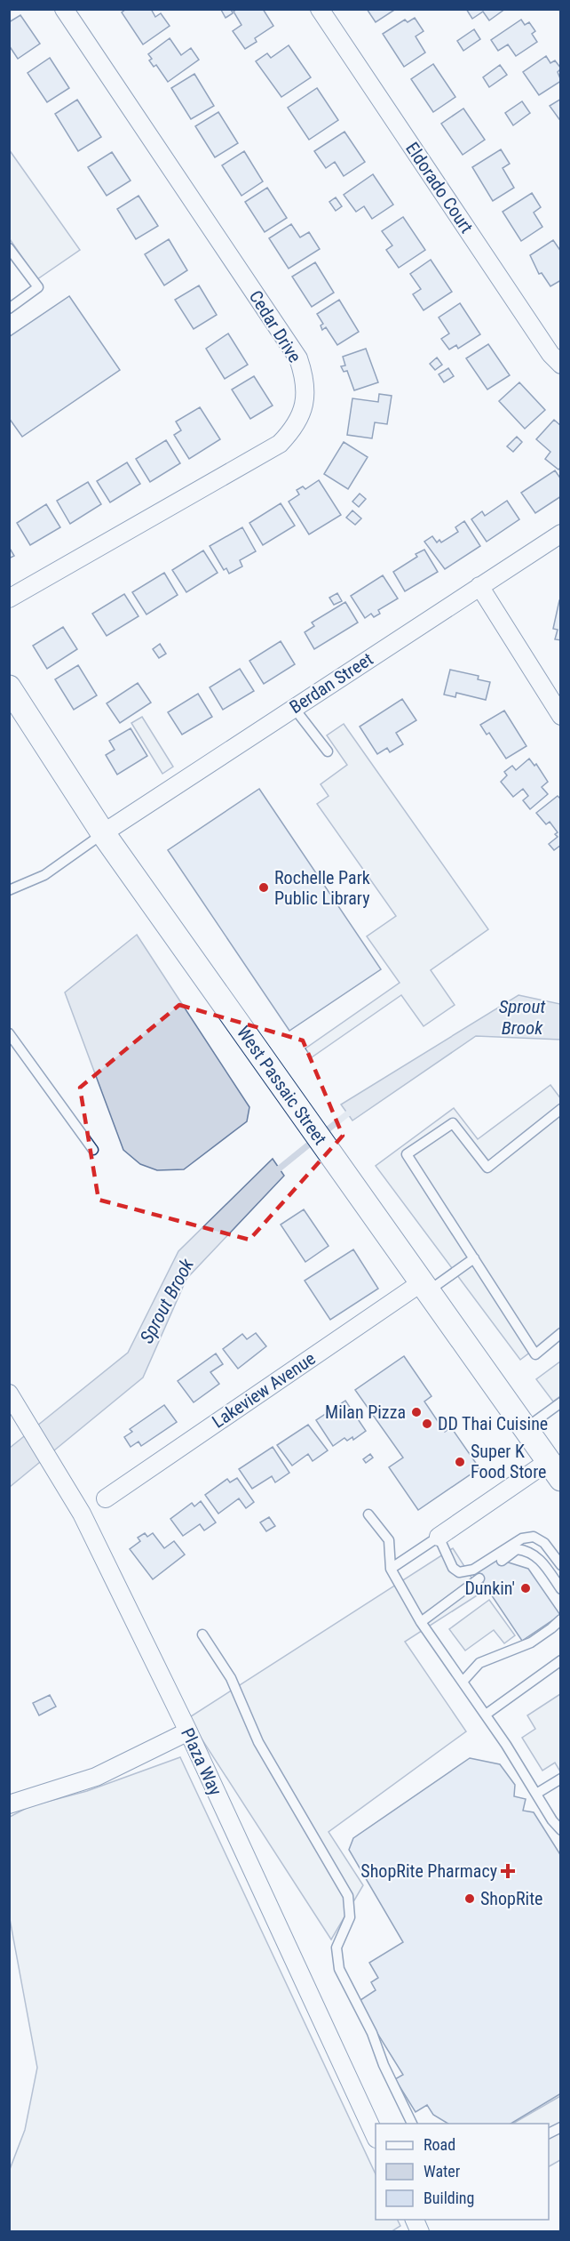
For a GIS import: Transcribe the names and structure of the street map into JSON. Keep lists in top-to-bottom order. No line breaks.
{"streets":{"main road":["West Passaic Street"],"street":["Eldorado Court","Cedar Drive","Berdan Street","Lakeview Avenue","Plaza Way"]},"crossings":[["Berdan Street","West Passaic Street"],["West Passaic Street","Lakeview Avenue"]],"water":["Sprout Brook"],"places":{"other":["Rochelle Park Public Library","Milan Pizza","DD Thai Cuisine","Super K Food Store","Dunkin'","ShopRite"],"health":["ShopRite Pharmacy"]},"legend":["Road","Water","Building"]}
